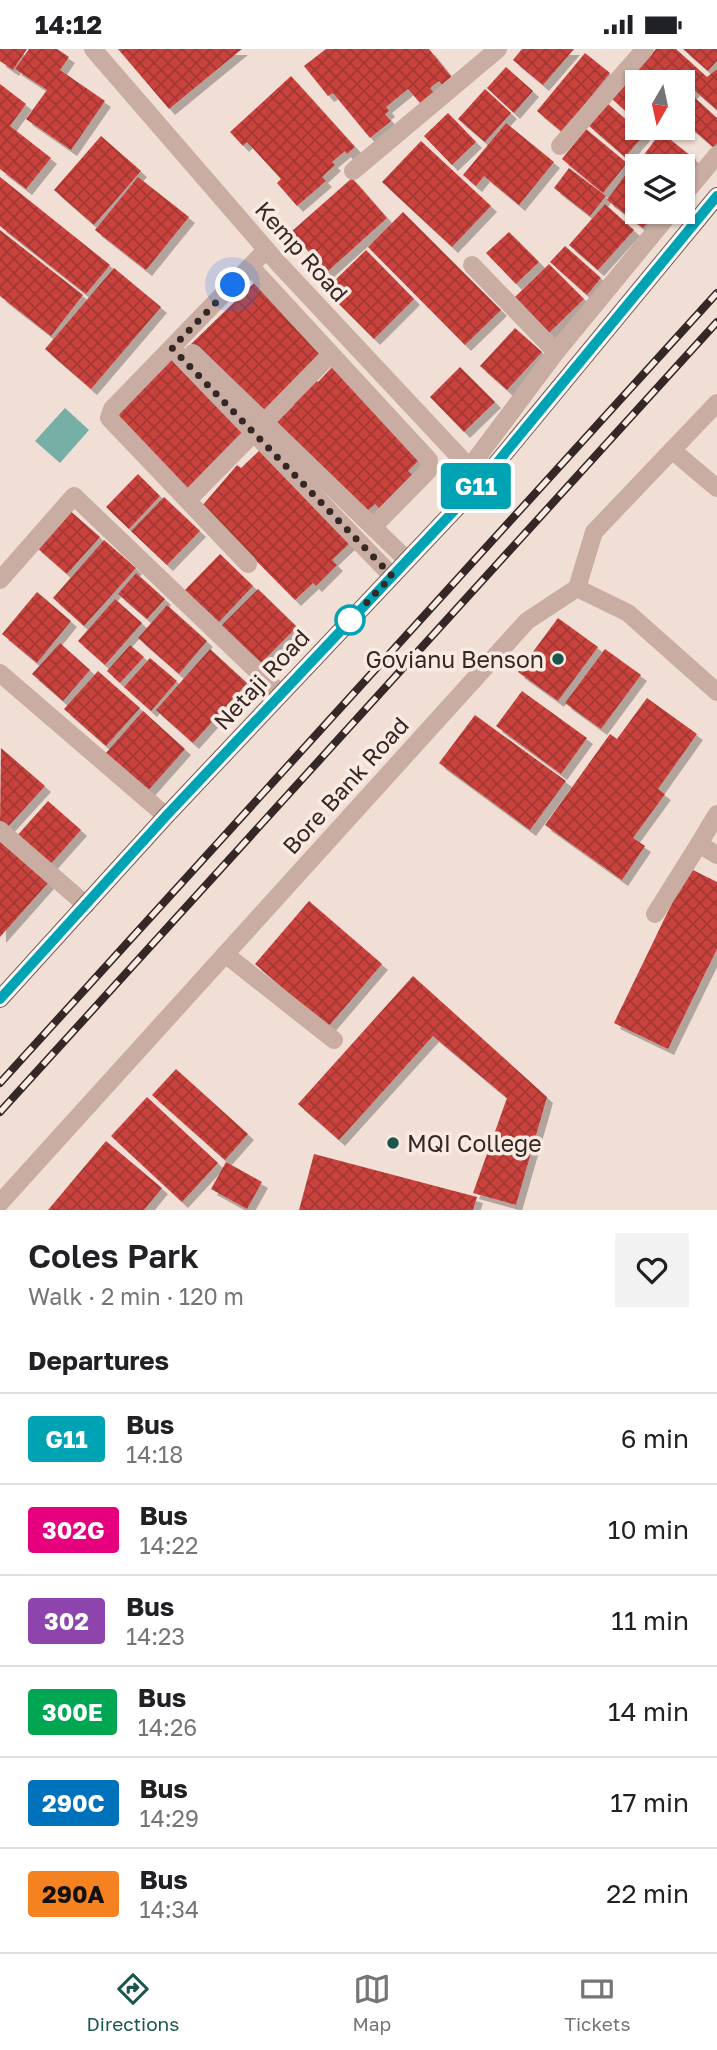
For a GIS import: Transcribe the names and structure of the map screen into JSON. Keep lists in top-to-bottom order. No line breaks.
{"streets":{"main road":["Netaji Road"],"street":["Kemp Road","Bore Bank Road"]},"crossings":[["Kemp Road","Netaji Road"]],"places":["Govianu Benson","MQI College"],"lines":["bus line G11"],"north":"bottom","page":{"status":"14:12","on_map":"G11","heading":[["Coles Park","Walk · 2 min · 120 m"],"Departures"],"list":[{"mark":"G11","name":"Bus","note":"14:18","value":"6 min"},{"mark":"302G","name":"Bus","note":"14:22","value":"10 min"},{"mark":"302","name":"Bus","note":"14:23","value":"11 min"},{"mark":"300E","name":"Bus","note":"14:26","value":"14 min"},{"mark":"290C","name":"Bus","note":"14:29","value":"17 min"},{"mark":"290A","name":"Bus","note":"14:34","value":"22 min"}],"tabs":["Directions","Map","Tickets"]}}
